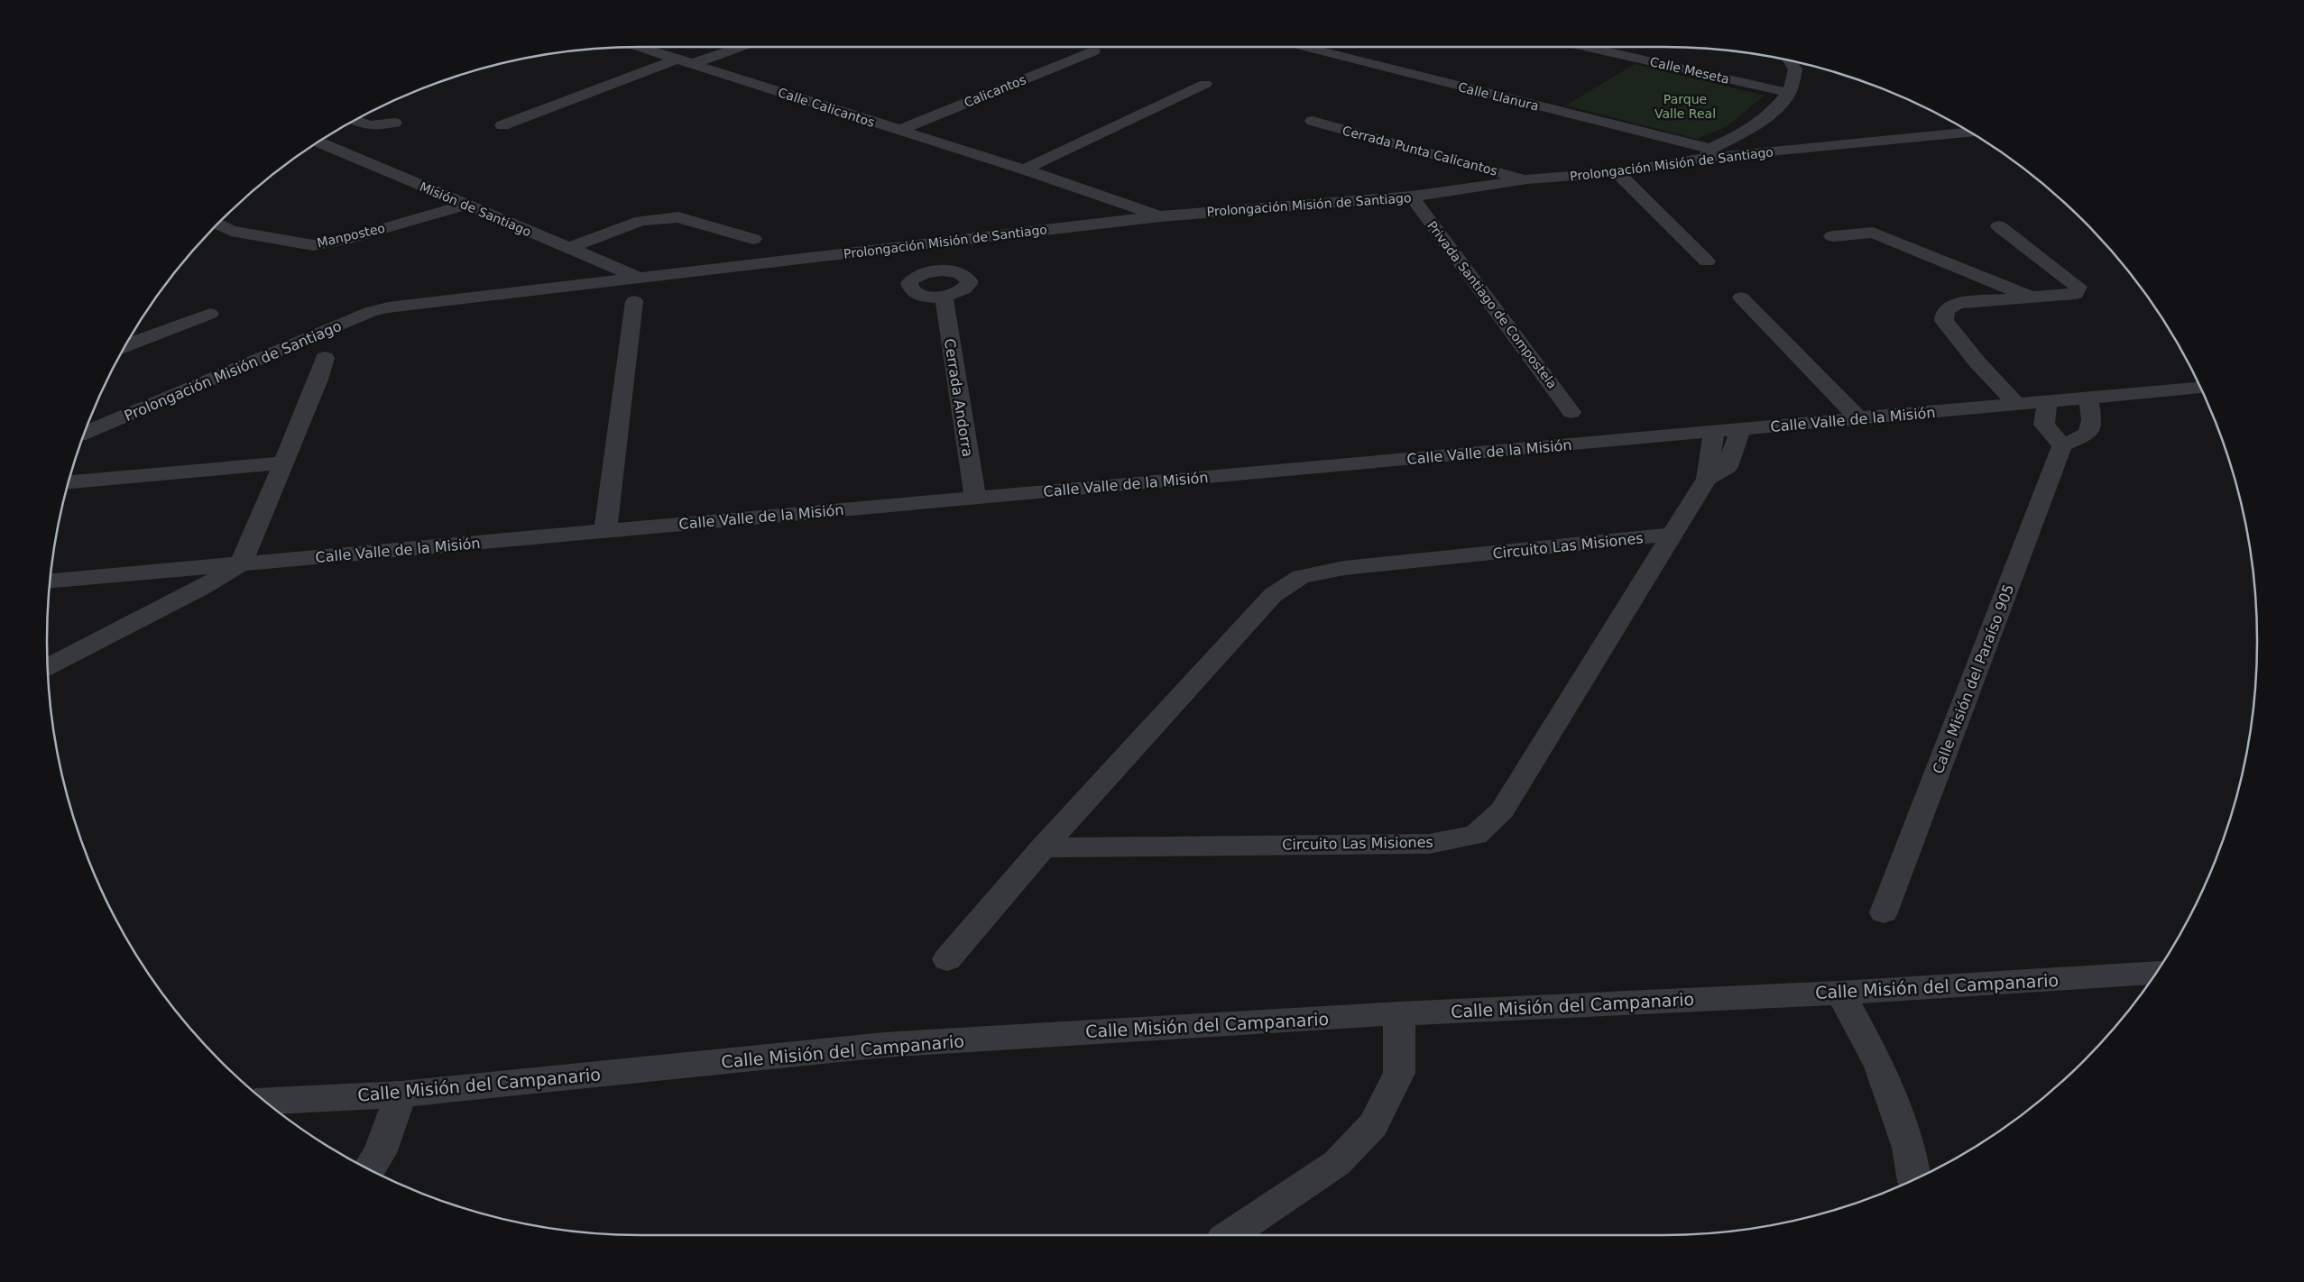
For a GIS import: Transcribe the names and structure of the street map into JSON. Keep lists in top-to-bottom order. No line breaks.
{"streets":{"street":["Calle Meseta","Calicantos","Calle Llanura","Calle Calicantos","Cerrada Punta Calicantos","Prolongación Misión de Santiago","Misión de Santiago","Manposteo","Privada Santiago de Compostela","Cerrada Andorra","Calle Valle de la Misión","Circuito Las Misiones","Calle Misión del Paraíso 905","Calle Misión del Campanario"]},"crossings":[["Calicantos","Calle Calicantos"],["Calle Llanura","Prolongación Misión de Santiago"],["Calle Calicantos","Prolongación Misión de Santiago"],["Cerrada Punta Calicantos","Prolongación Misión de Santiago"],["Prolongación Misión de Santiago","Misión de Santiago"],["Prolongación Misión de Santiago","Privada Santiago de Compostela"],["Misión de Santiago","Manposteo"],["Cerrada Andorra","Calle Valle de la Misión"],["Calle Valle de la Misión","Circuito Las Misiones"],["Calle Valle de la Misión","Calle Misión del Paraíso 905"]],"parks":["Parque Valle Real"]}
